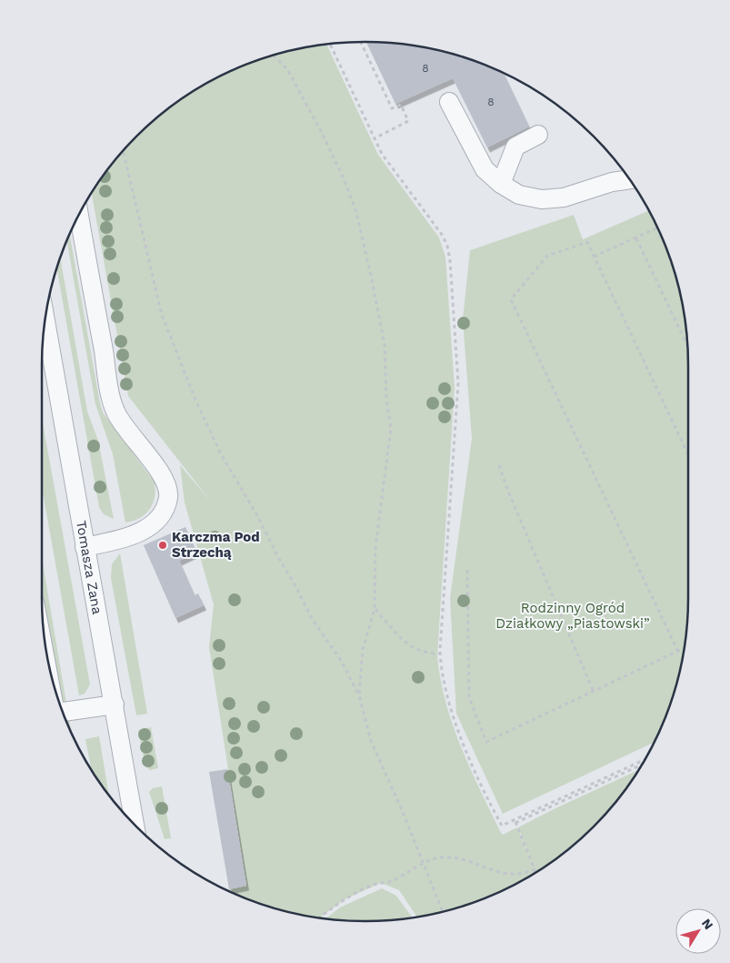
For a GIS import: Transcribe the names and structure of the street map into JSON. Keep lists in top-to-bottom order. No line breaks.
{"streets":{"street":["Tomasza Zana"]},"parks":["Rodzinny Ogród Działkowy „Piastowski”"],"places":["Karczma Pod Strzechą"],"house_numbers":["8","8"],"north":"top right"}
